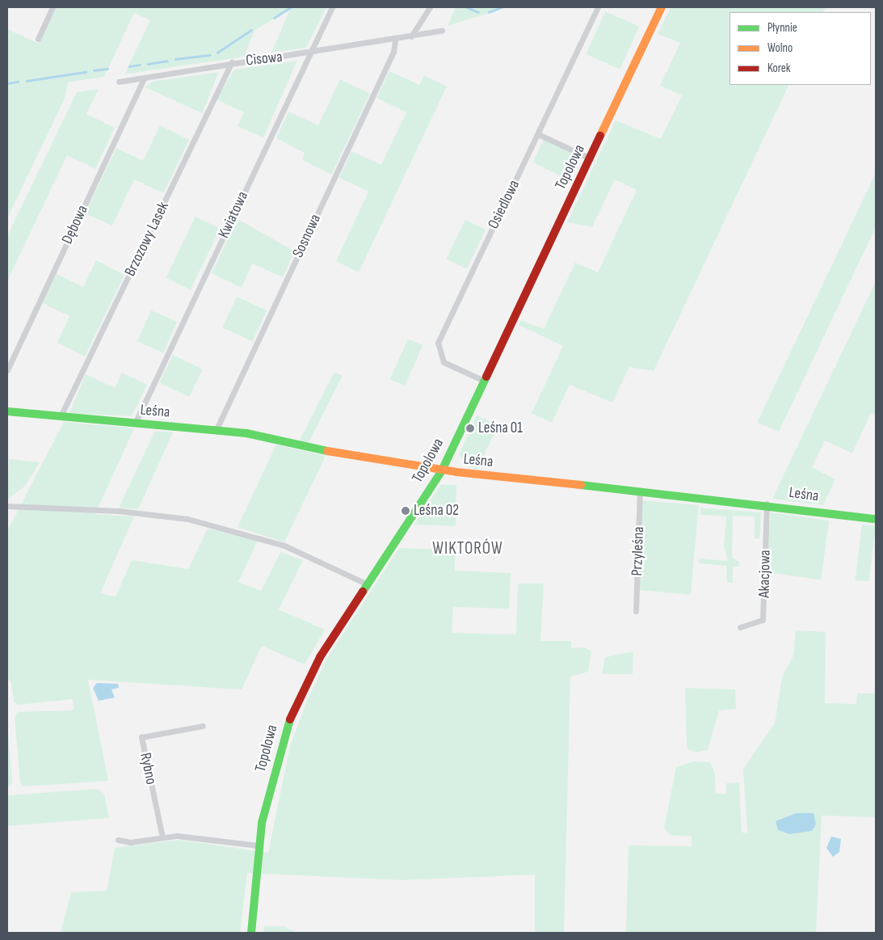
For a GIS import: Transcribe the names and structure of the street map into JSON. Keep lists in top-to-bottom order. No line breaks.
{"streets":{"street":["Cisowa","Topolowa","Osiedlowa","Kwiatowa","Dębowa","Sosnowa","Brzozowy Lasek","Leśna","Przyleśna","Akacjowa","Rybno"]},"crossings":[["Cisowa","Kwiatowa"],["Cisowa","Dębowa"],["Cisowa","Sosnowa"],["Cisowa","Brzozowy Lasek"],["Topolowa","Osiedlowa"],["Topolowa","Leśna"],["Kwiatowa","Leśna"],["Sosnowa","Leśna"],["Brzozowy Lasek","Leśna"],["Leśna","Przyleśna"],["Leśna","Akacjowa"]],"districts":["WIKTORÓW"],"places":["Leśna 01","Leśna 02"],"legend":["Płynnie","Wolno","Korek"]}
